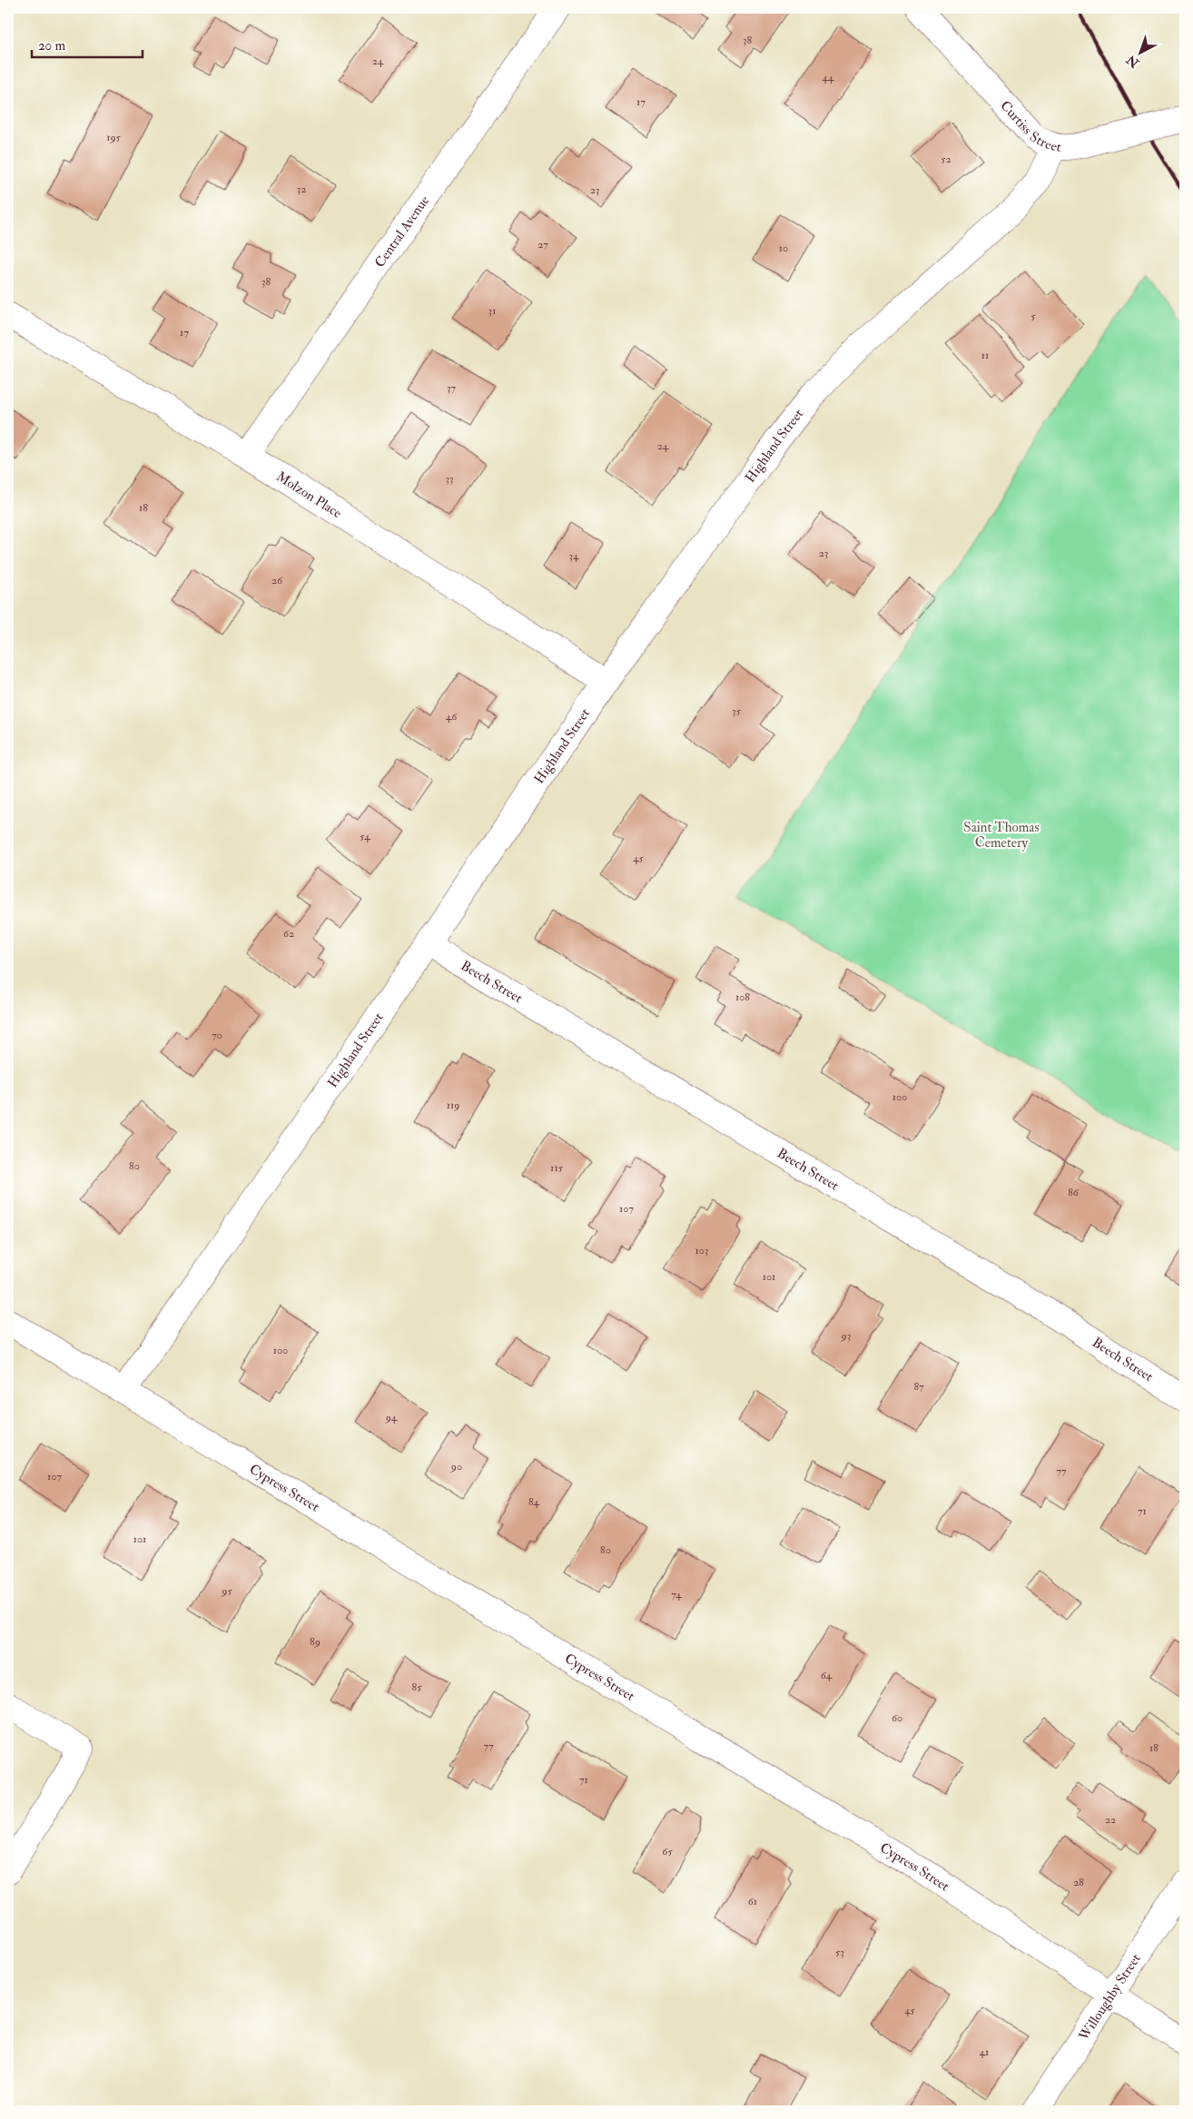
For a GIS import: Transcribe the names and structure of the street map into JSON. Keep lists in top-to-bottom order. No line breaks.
{"streets":{"street":["Curtiss Street","Central Avenue","Highland Street","Molzon Place","Beech Street","Cypress Street","Willoughby Street"]},"crossings":[["Curtiss Street","Highland Street"],["Central Avenue","Molzon Place"],["Highland Street","Molzon Place"],["Highland Street","Beech Street"],["Highland Street","Cypress Street"],["Cypress Street","Willoughby Street"]],"parks":["Saint Thomas Cemetery"],"house_numbers":["38","24","44","17","195","52","32","23","27","10","38","31","5","17","11","37","24","33","18","23","34","26","35","46","54","45","62","108","70","100","119","80","115","86","107","103","101","93","100","87","94","90","77","107","84","71","101","80","95","74","89","64","85","60","77","18","71","22","65","28","61","53","45","41"],"scale_bar":"20 m","north":"bottom left"}
